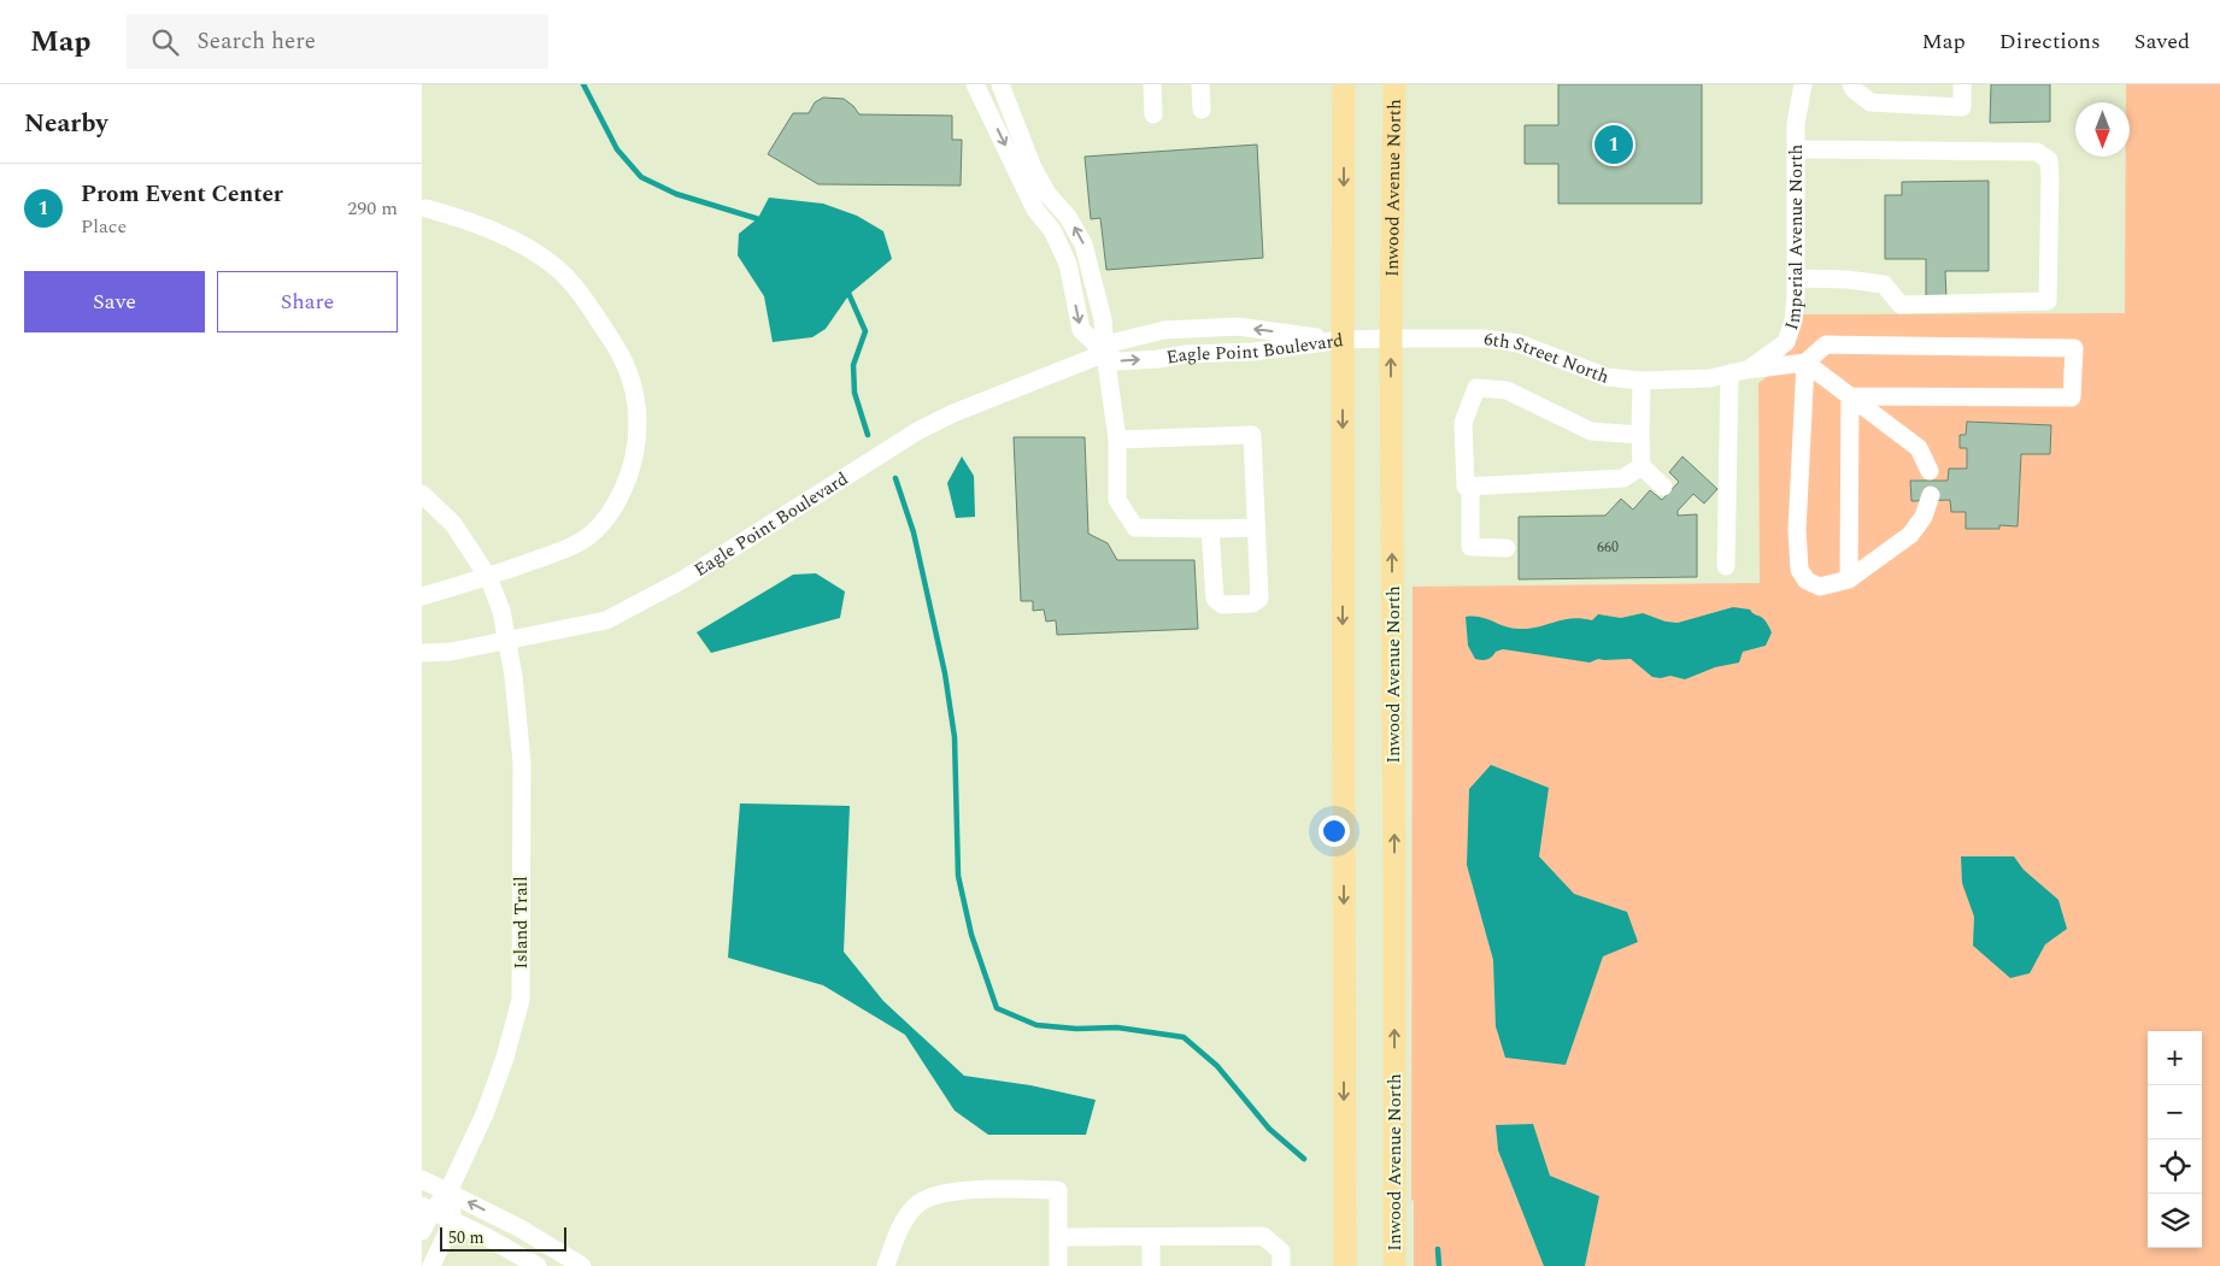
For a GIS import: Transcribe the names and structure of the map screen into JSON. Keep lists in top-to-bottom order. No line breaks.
{"streets":{"main road":["Inwood Avenue North"],"street":["Imperial Avenue North","Eagle Point Boulevard","6th Street North","Island Trail"]},"crossings":[["Inwood Avenue North","6th Street North"],["Imperial Avenue North","6th Street North"],["Eagle Point Boulevard","6th Street North"],["Eagle Point Boulevard","Island Trail"]],"house_numbers":["660"],"scale_bar":"50 m","north":"bottom","page":{"header":"Map","search":"Search here","nav":["Map","Directions","Saved"],"heading":"Nearby","pins":"1","list":[{"mark":"1","name":"Prom Event Center","note":"Place","value":"290 m"}],"buttons":["Save","Share"],"map_buttons":["+","−"],"scale":"50 m"}}
